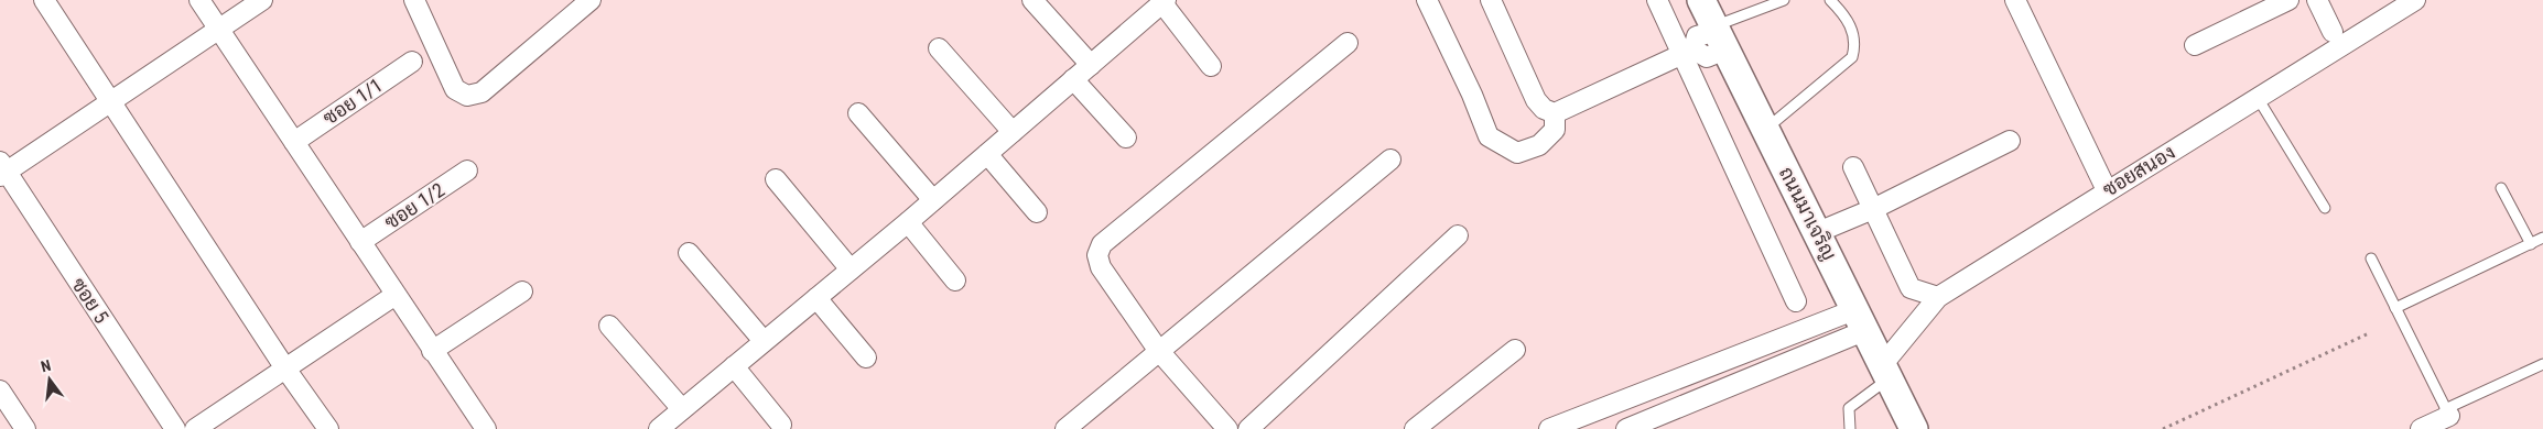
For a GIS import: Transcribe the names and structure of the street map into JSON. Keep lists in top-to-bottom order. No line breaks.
{"streets":{"main road":["ถนนมาเจริญ"],"street":["ซอย 1/1","ซอยสนอง","ซอย 1/2","ซอย 5"]},"crossings":[["ซอยสนอง","ถนนมาเจริญ"]],"north":"top"}
